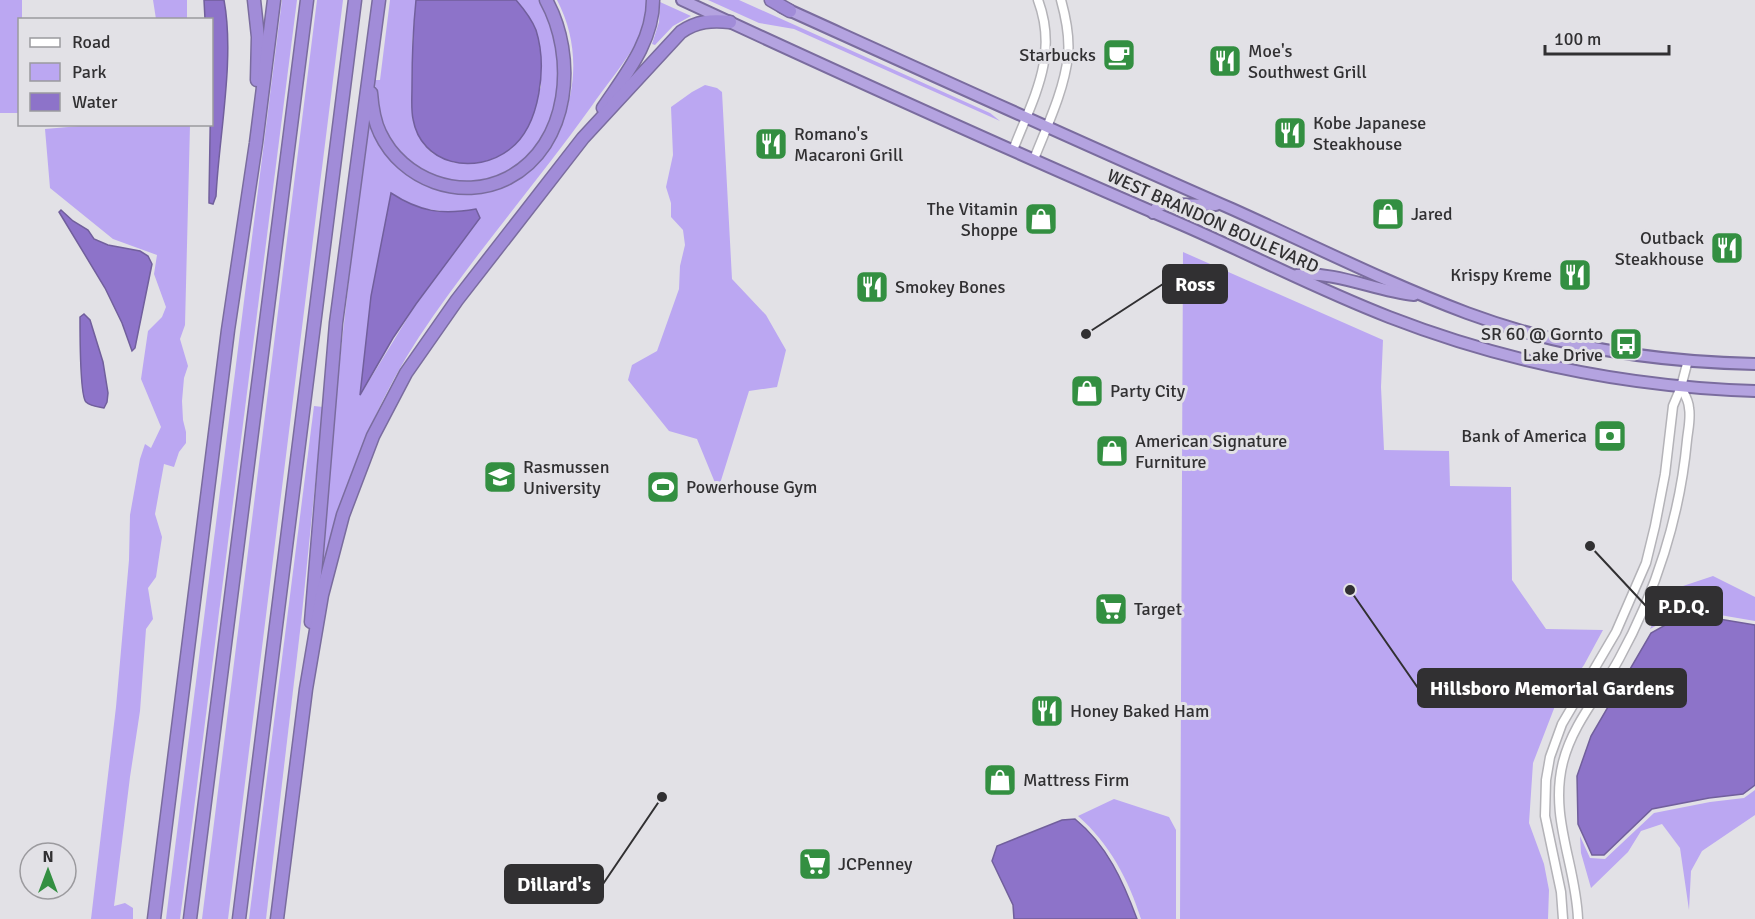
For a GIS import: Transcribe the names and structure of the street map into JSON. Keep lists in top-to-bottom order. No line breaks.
{"streets":{"highway":["WEST BRANDON BOULEVARD"]},"places":{"cafe":["Starbucks"],"restaurant":["Moe's Southwest Grill","Kobe Japanese Steakhouse","Romano's Macaroni Grill","Outback Steakhouse","Krispy Kreme","Smokey Bones","Honey Baked Ham"],"shop":["Jared","The Vitamin Shoppe","Party City","American Signature Furniture","Mattress Firm"],"other":["Ross","P.D.Q.","Hillsboro Memorial Gardens","Dillard's"],"bus stop":["SR 60 @ Gornto Lake Drive"],"bank":["Bank of America"],"school or university":["Rasmussen University"],"sports":["Powerhouse Gym"],"supermarket":["Target","JCPenney"]},"legend":["Road","Park","Water"],"scale_bar":"100 m","north":"top"}
